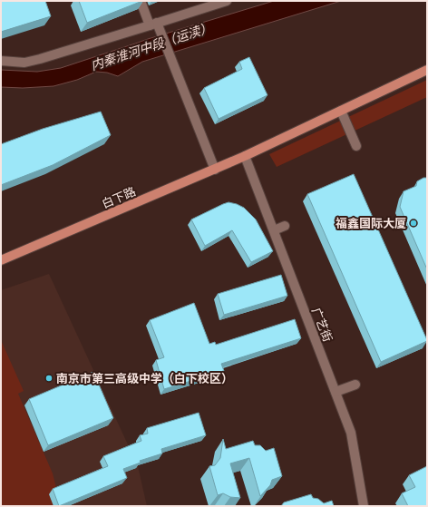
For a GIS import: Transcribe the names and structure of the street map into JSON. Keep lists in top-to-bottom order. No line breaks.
{"streets":{"main road":["白下路"],"street":["广艺街"]},"crossings":[["白下路","广艺街"]],"water":["内秦淮河中段（运渎）"],"places":["福鑫国际大厦","南京市第三高级中学（白下校区）"]}
